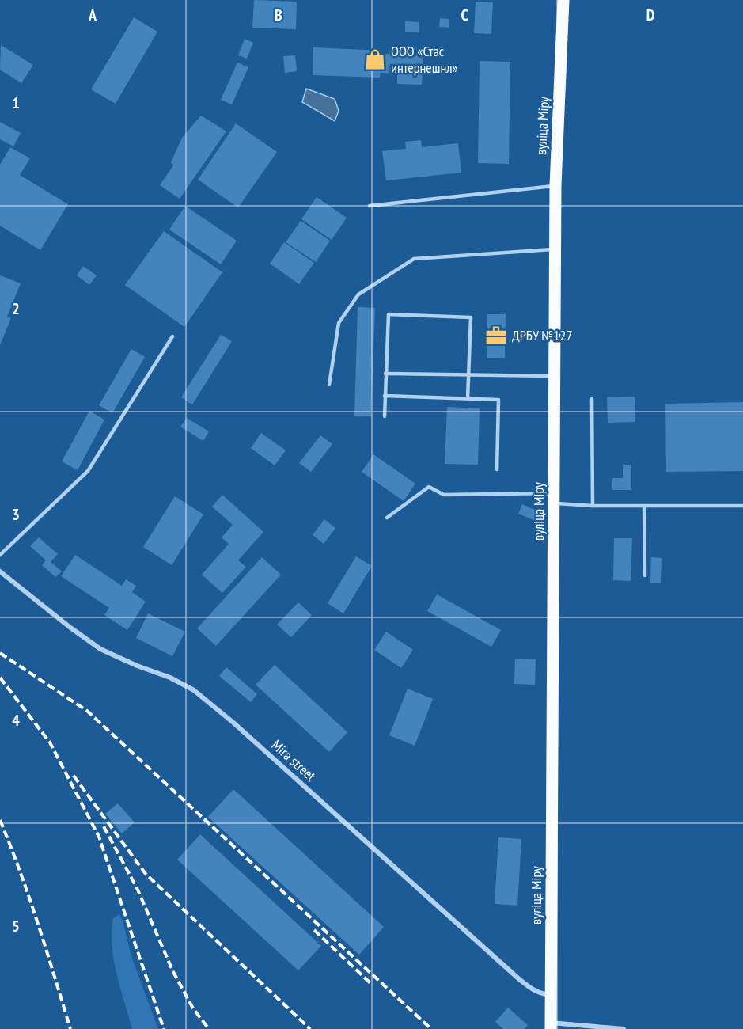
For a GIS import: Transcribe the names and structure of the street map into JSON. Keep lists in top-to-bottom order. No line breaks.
{"streets":{"main road":["вуліца Міру"],"street":["Mira street"]},"crossings":[["вуліца Міру","Mira street"]],"places":{"shop":["ООО «Стас интернешнл»"],"office":["ДРБУ №127"]},"grid":{"columns":["A","B","C","D"],"rows":["1","2","3","4","5"]}}
